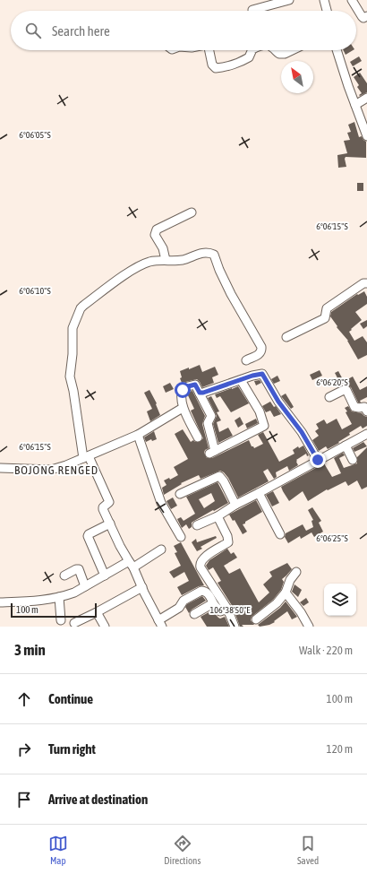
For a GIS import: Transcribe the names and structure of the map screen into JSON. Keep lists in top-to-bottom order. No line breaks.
{"districts":["BOJONG RENGED"],"scale_bar":"100 m","north":"top left","page":{"search":"Search here","scale":"100 m","heading":["3 min","Walk · 220 m"],"list":[["Continue","100 m"],["Turn right","120 m"],"Arrive at destination"],"nav":["Map","Directions","Saved"]},"coordinates":["6°06'05\"S","6°06'15\"S","6°06'10\"S","6°06'20\"S","6°06'25\"S","106°38'50\"E"]}
